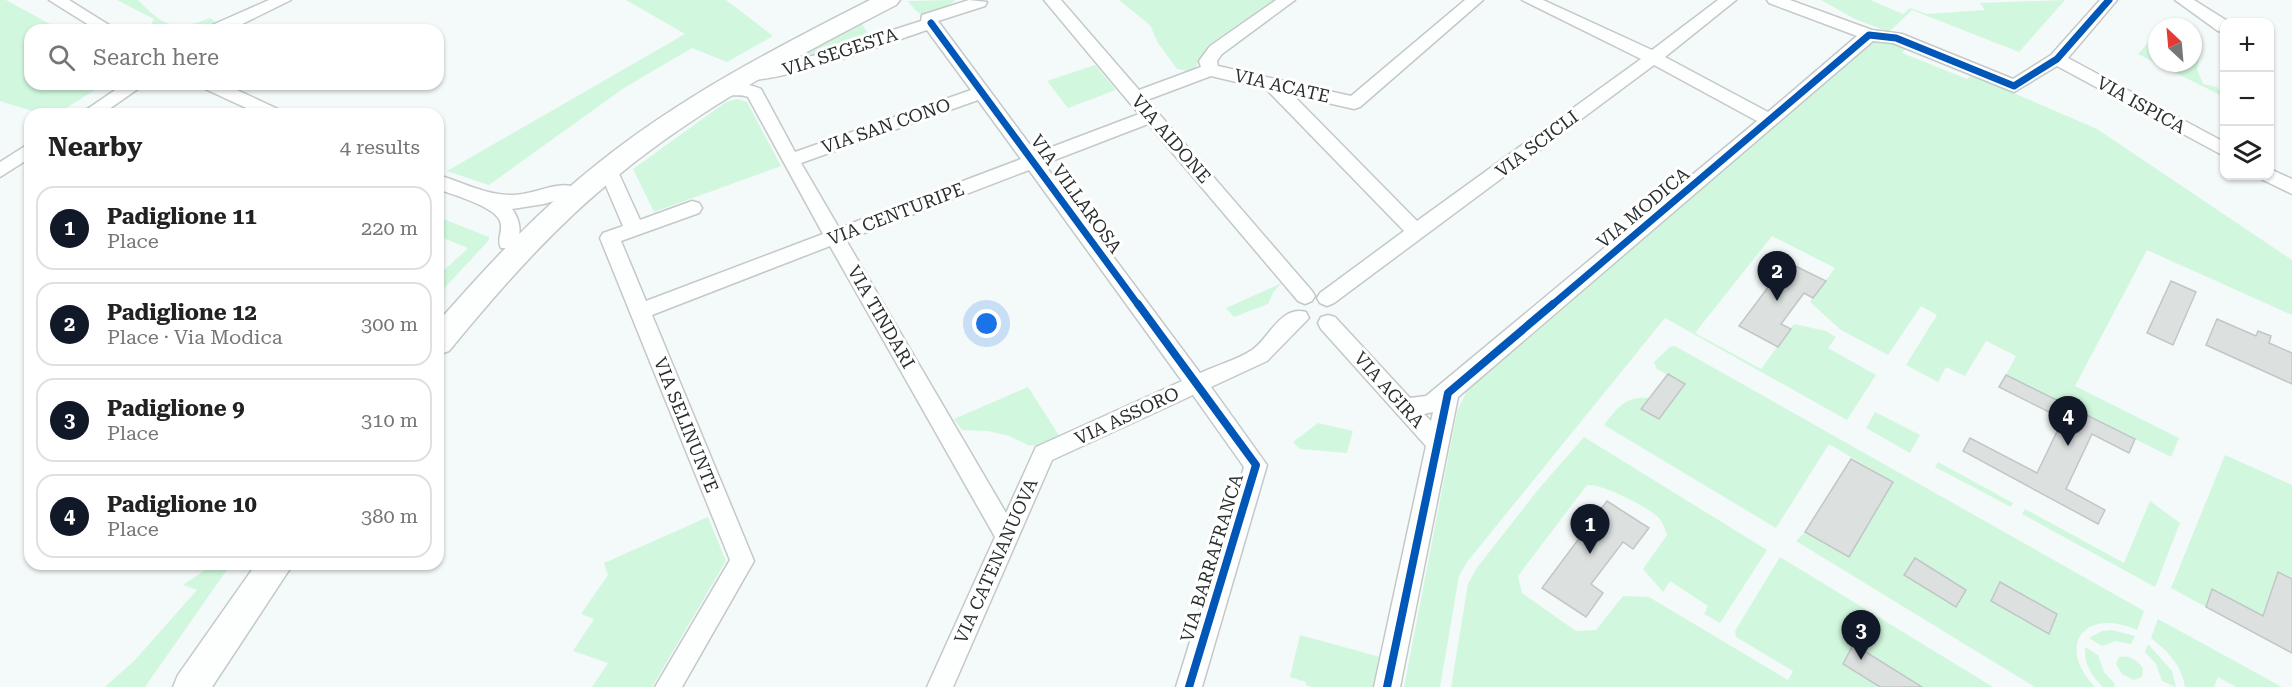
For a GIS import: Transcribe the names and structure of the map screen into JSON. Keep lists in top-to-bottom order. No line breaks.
{"streets":{"street":["VIA SEGESTA","VIA ACATE","VIA ISPICA","VIA SAN CONO","VIA AIDONE","VIA SCICLI","VIA VILLAROSA","VIA MODICA","VIA CENTURIPE","VIA TINDARI","VIA AGIRA","VIA ASSORO","VIA SELINUNTE","VIA BARRAFRANCA","VIA CATENANUOVA"]},"crossings":[["VIA SEGESTA","VIA VILLAROSA"],["VIA SAN CONO","VIA VILLAROSA"],["VIA SAN CONO","VIA TINDARI"],["VIA AIDONE","VIA CENTURIPE"],["VIA VILLAROSA","VIA CENTURIPE"],["VIA VILLAROSA","VIA ASSORO"],["VIA VILLAROSA","VIA BARRAFRANCA"],["VIA MODICA","VIA AGIRA"],["VIA CENTURIPE","VIA TINDARI"],["VIA CENTURIPE","VIA SELINUNTE"],["VIA TINDARI","VIA CATENANUOVA"],["VIA ASSORO","VIA BARRAFRANCA"],["VIA ASSORO","VIA CATENANUOVA"]],"north":"top left","page":{"map_buttons":["+","−"],"search":"Search here","heading":["Nearby","4 results"],"list":[{"mark":"1","name":"Padiglione 11","note":"Place","value":"220 m"},{"mark":"2","name":"Padiglione 12","note":"Place · Via Modica","value":"300 m"},{"mark":"3","name":"Padiglione 9","note":"Place","value":"310 m"},{"mark":"4","name":"Padiglione 10","note":"Place","value":"380 m"}],"pins":["2","4","1","3"]}}
